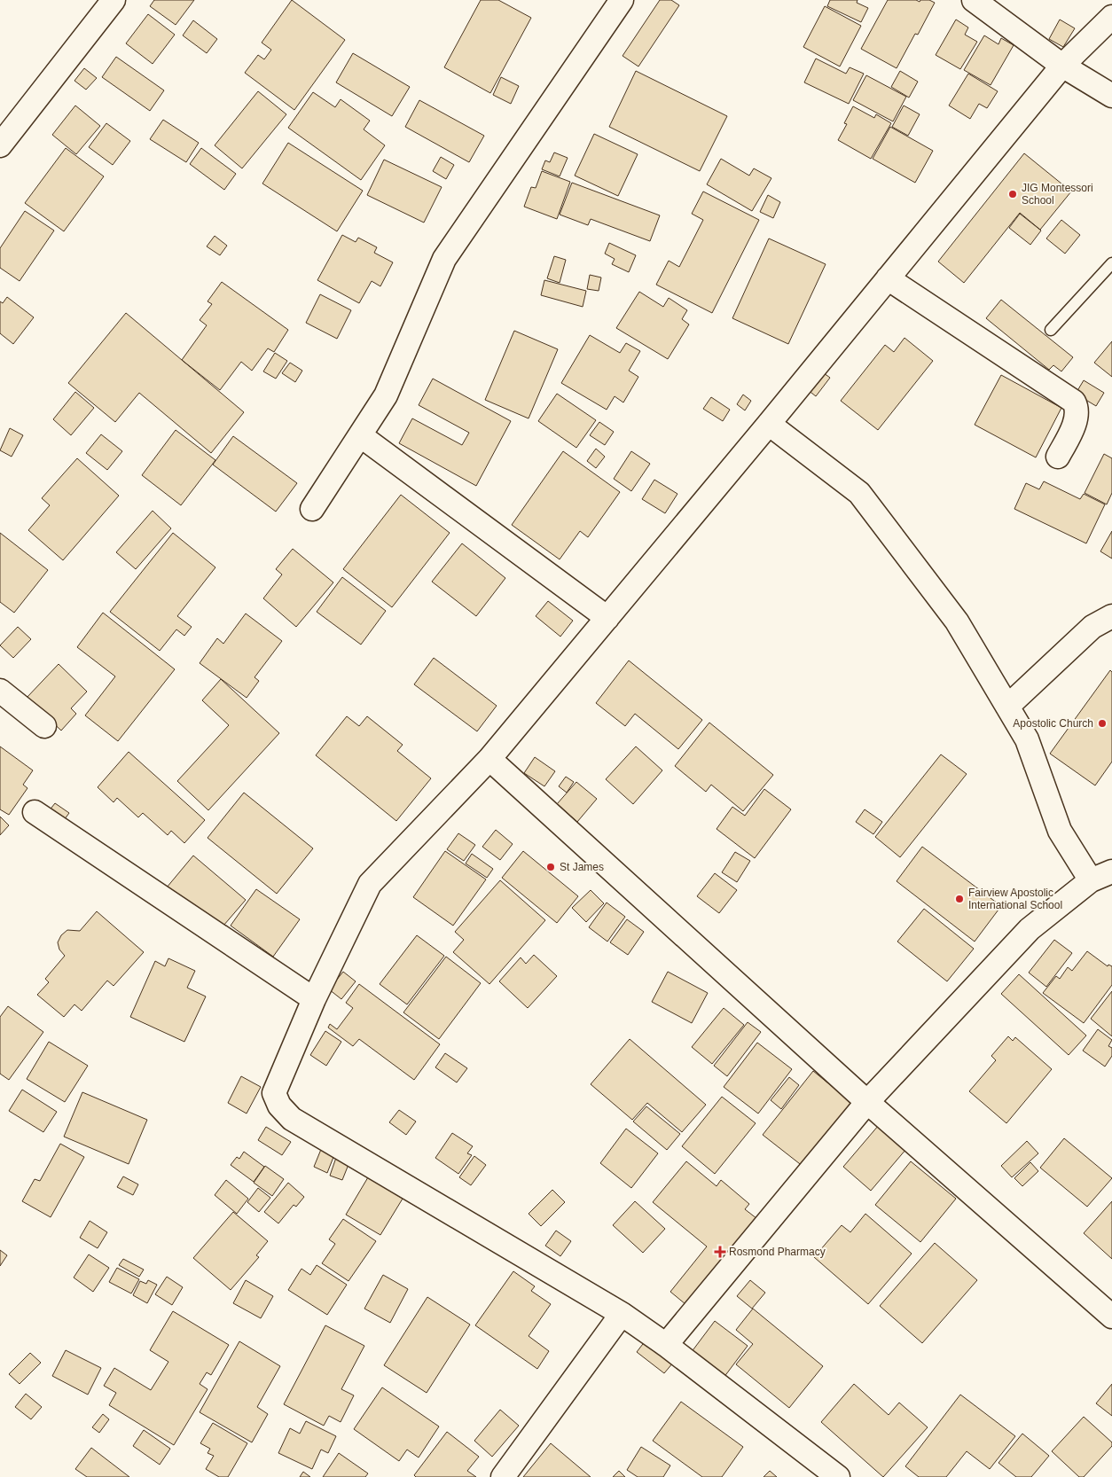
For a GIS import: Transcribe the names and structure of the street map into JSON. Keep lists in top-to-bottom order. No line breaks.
{"places":{"other":["JIG Montessori School","Apostolic Church","St James","Fairview Apostolic International School"],"health":["Rosmond Pharmacy"]}}
